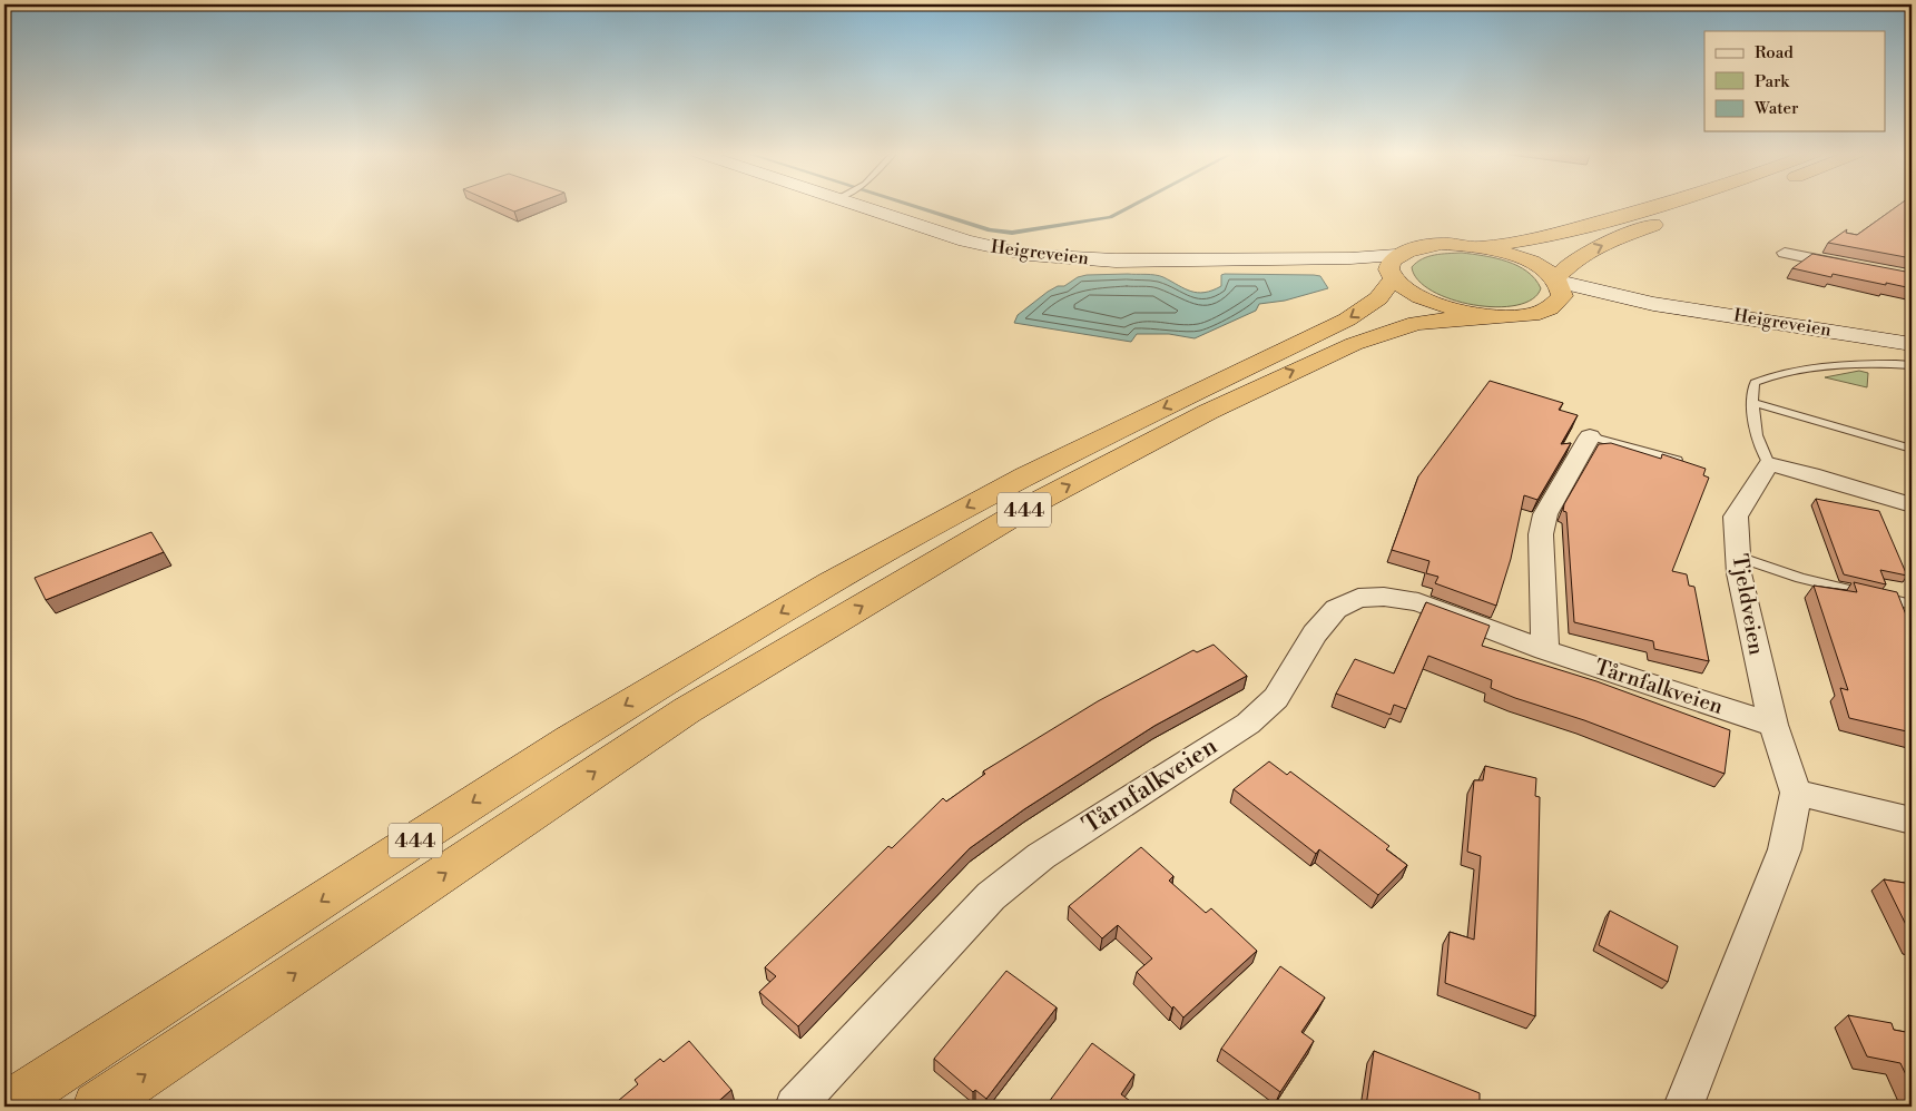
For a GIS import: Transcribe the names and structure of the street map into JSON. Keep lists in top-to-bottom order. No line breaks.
{"streets":{"highway":["444"],"main road":["Heigreveien"],"street":["Tjeldveien","Tårnfalkveien"]},"crossings":[["Heigreveien","444"],["Tjeldveien","Tårnfalkveien"]],"legend":["Road","Park","Water"]}
